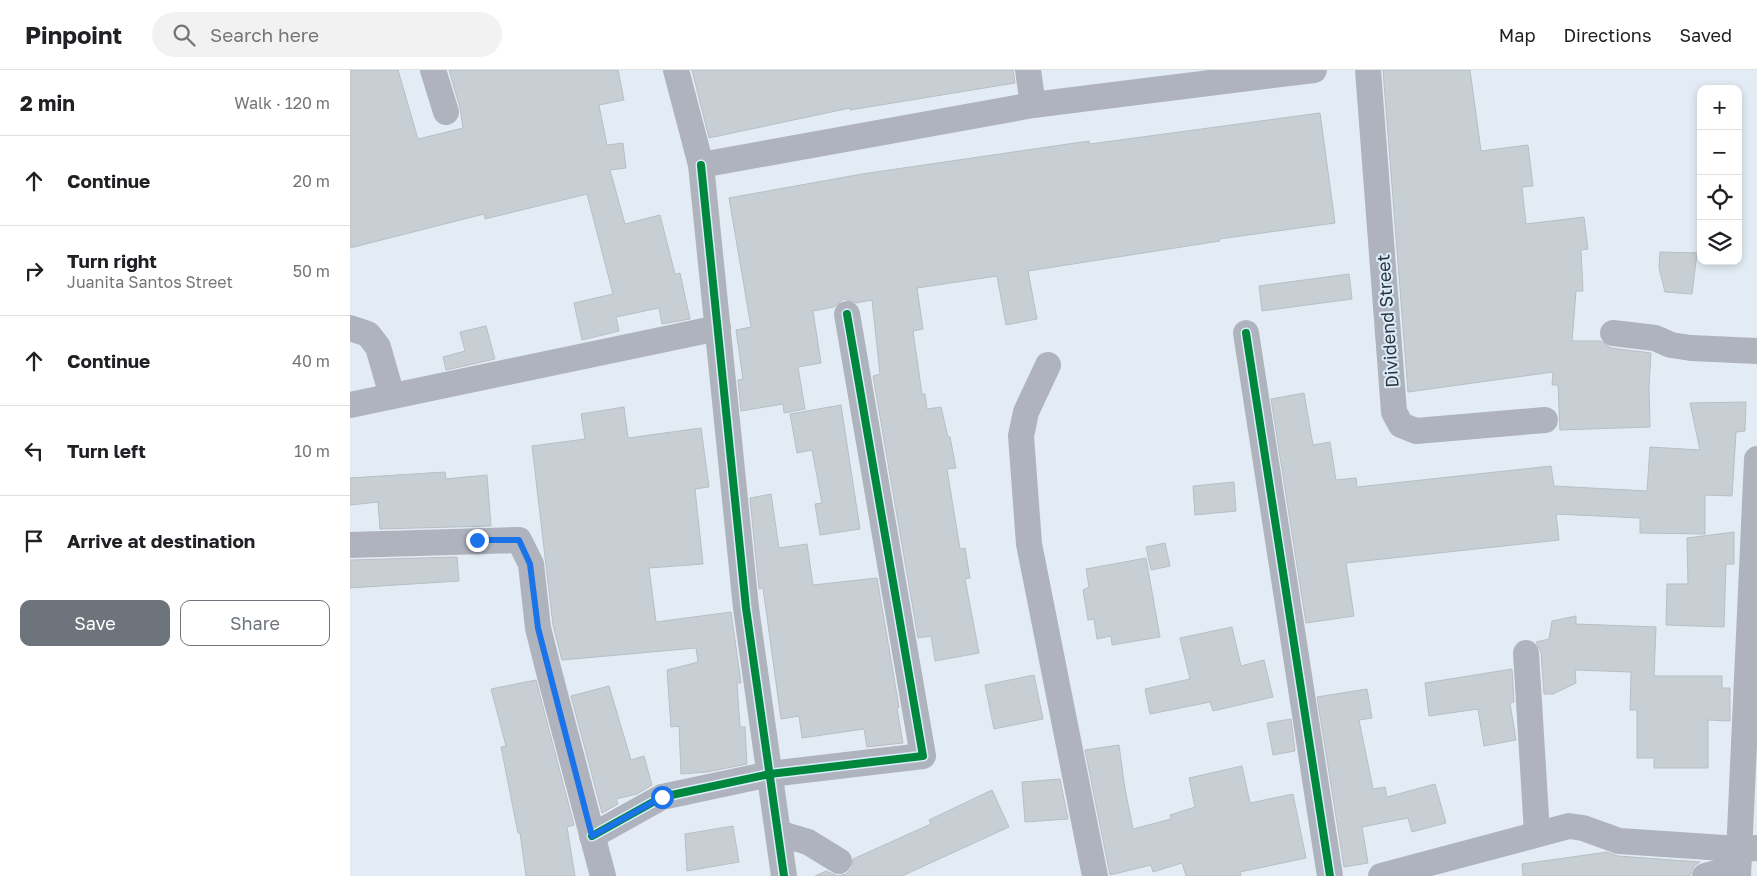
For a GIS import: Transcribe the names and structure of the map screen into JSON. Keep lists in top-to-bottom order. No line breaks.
{"streets":{"street":["Dividend Street"]},"page":{"header":"Pinpoint","search":"Search here","nav":["Map","Directions","Saved"],"heading":["2 min","Walk · 120 m"],"map_buttons":["+","−"],"list":[["Continue","20 m"],["Turn right","Juanita Santos Street","50 m"],["Continue","40 m"],["Turn left","10 m"],"Arrive at destination"],"buttons":["Save","Share"]}}
